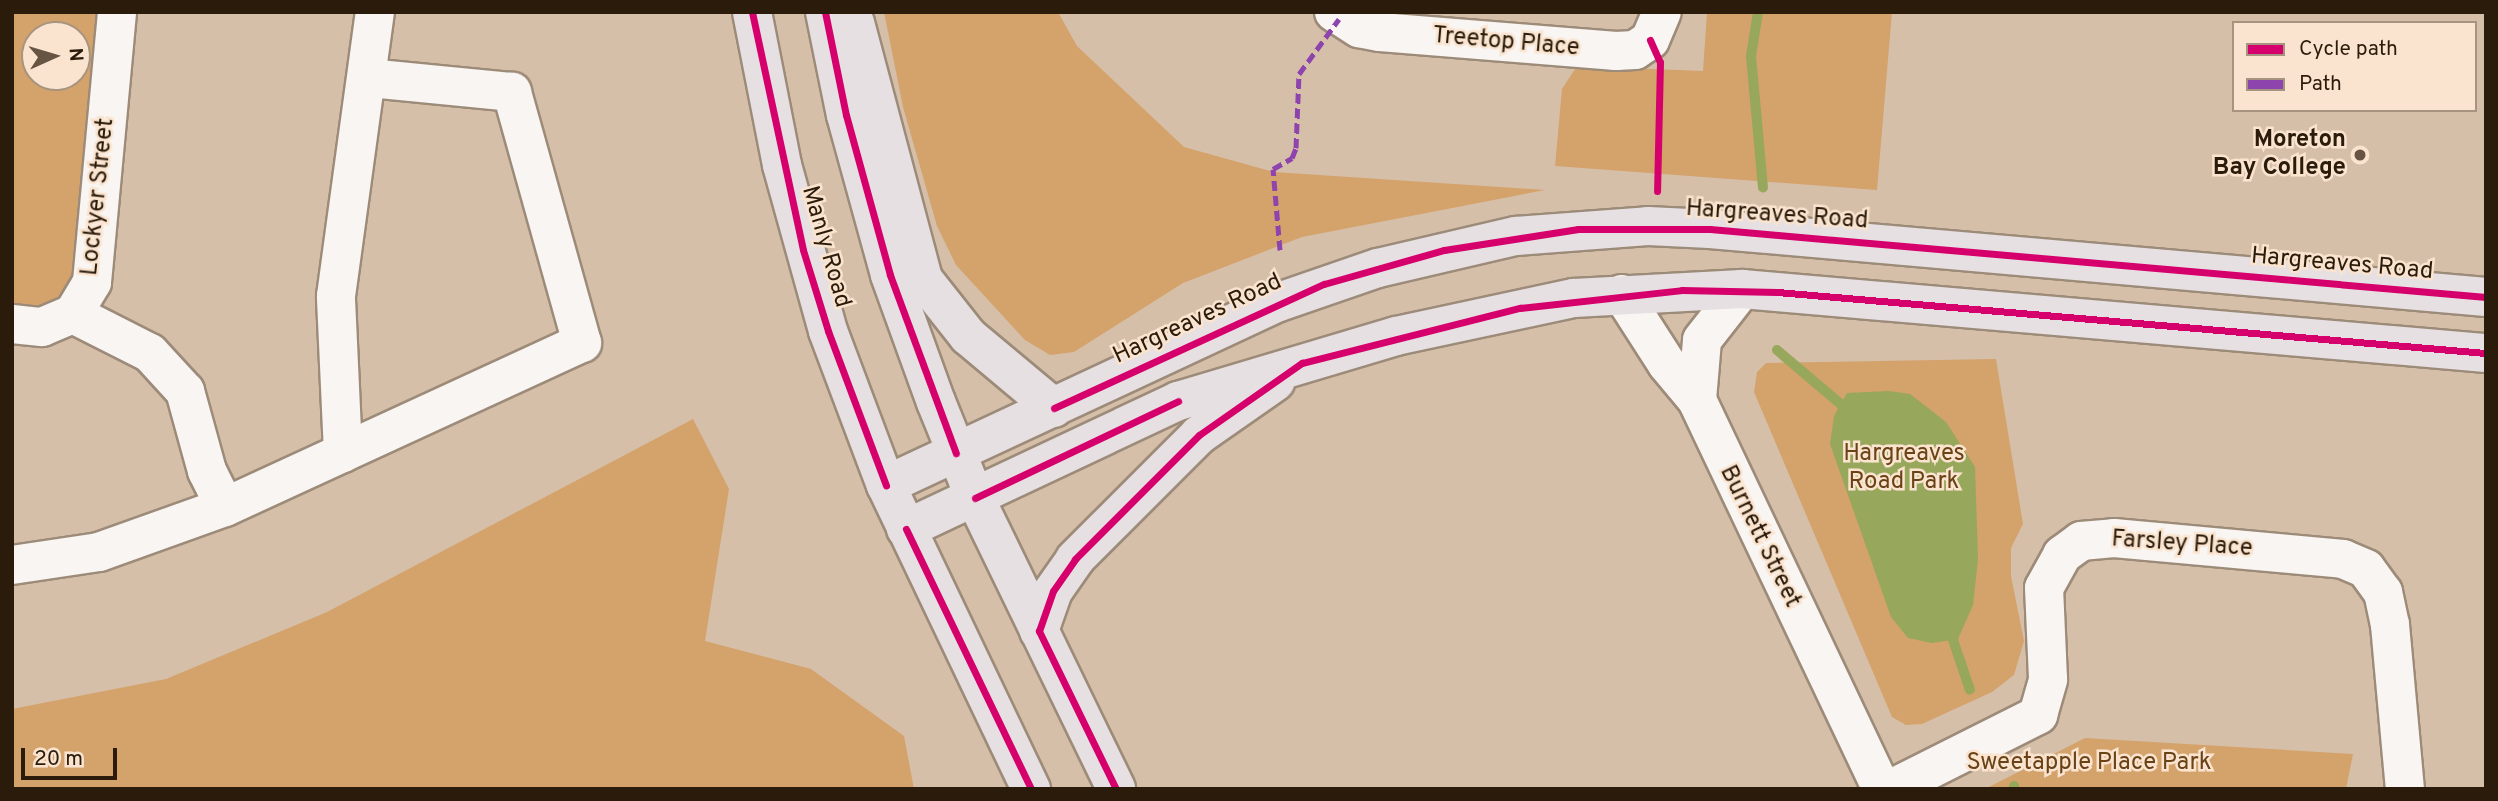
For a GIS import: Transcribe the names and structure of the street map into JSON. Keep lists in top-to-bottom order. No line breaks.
{"streets":{"main road":["Hargreaves Road","Manly Road"],"street":["Treetop Place","Lockyer Street","Burnett Street","Farsley Place"]},"crossings":[["Hargreaves Road","Manly Road"]],"parks":["Hargreaves Road Park","Sweetapple Place Park"],"places":["Moreton Bay College"],"legend":["Cycle path","Path"],"scale_bar":"20 m","north":"right"}
